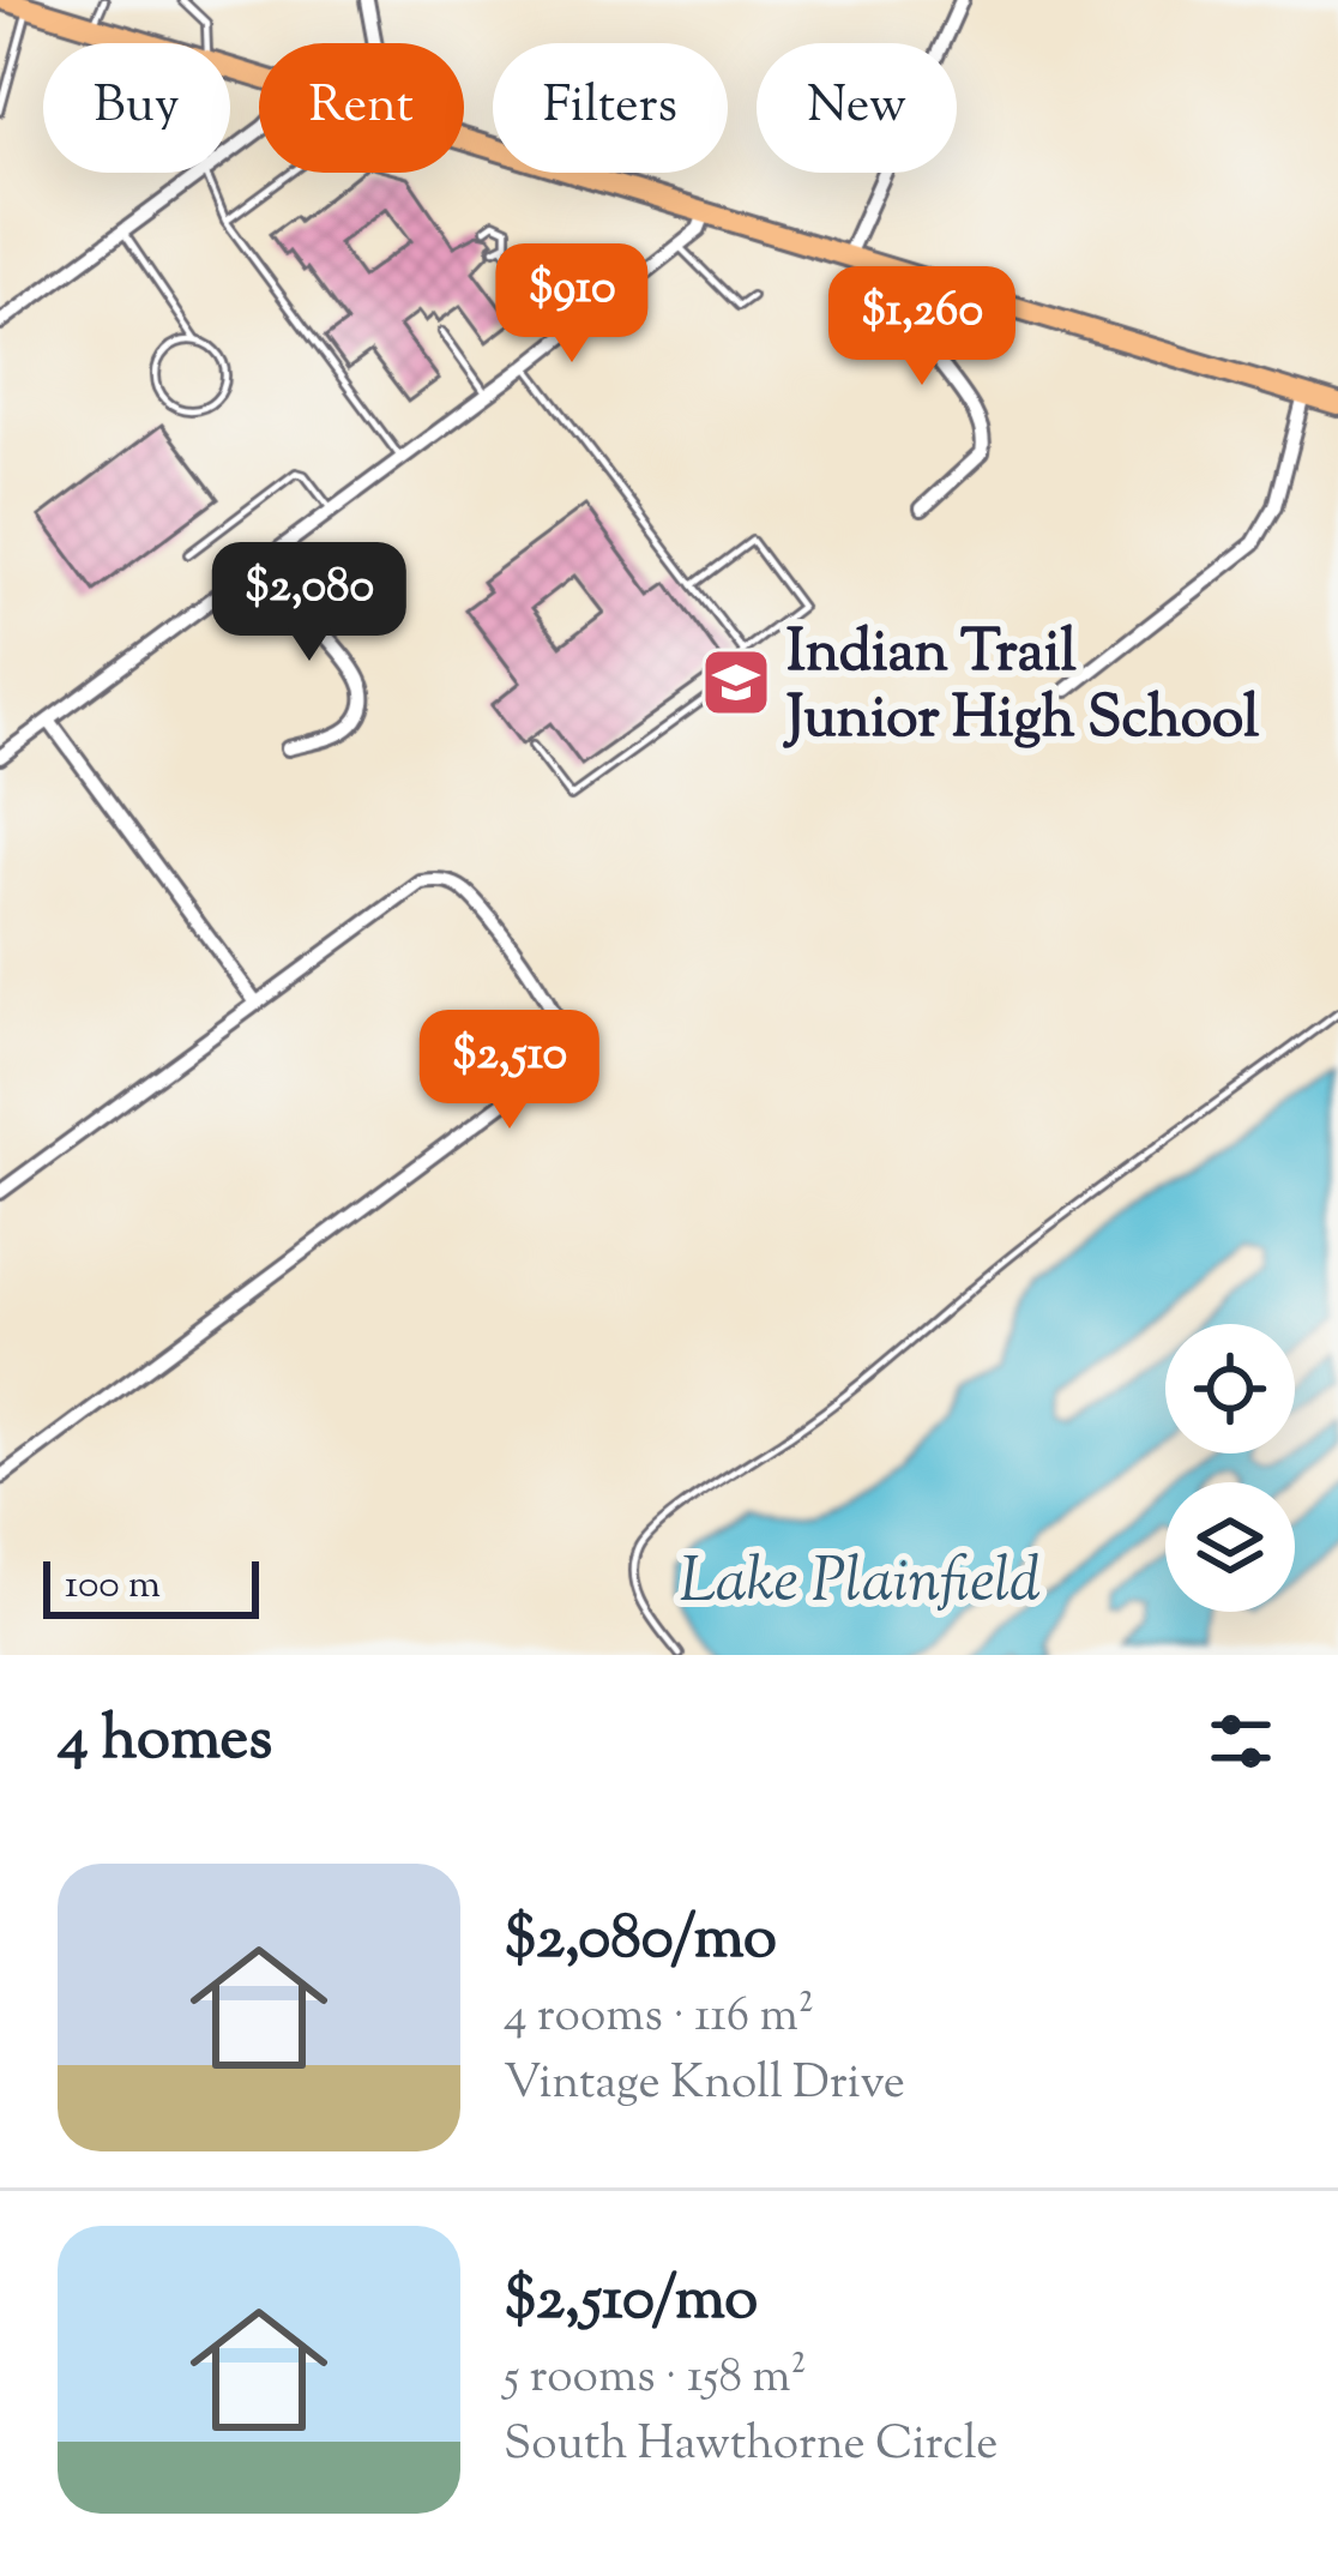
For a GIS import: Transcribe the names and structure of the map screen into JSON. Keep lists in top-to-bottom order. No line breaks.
{"water":["Lake Plainfield"],"places":{"school or university":["Indian Trail Junior High School"]},"scale_bar":"100 m","page":{"chip":["Buy","Rent","Filters","New"],"price":["$910","$1,260","$2,080","$2,510"],"scale":"100 m","heading":"4 homes","list":[{"name":"$2,080/mo","note":"4 rooms · 116 m² · Vintage Knoll Drive"},{"name":"$2,510/mo","note":"5 rooms · 158 m² · South Hawthorne Circle"}]}}
